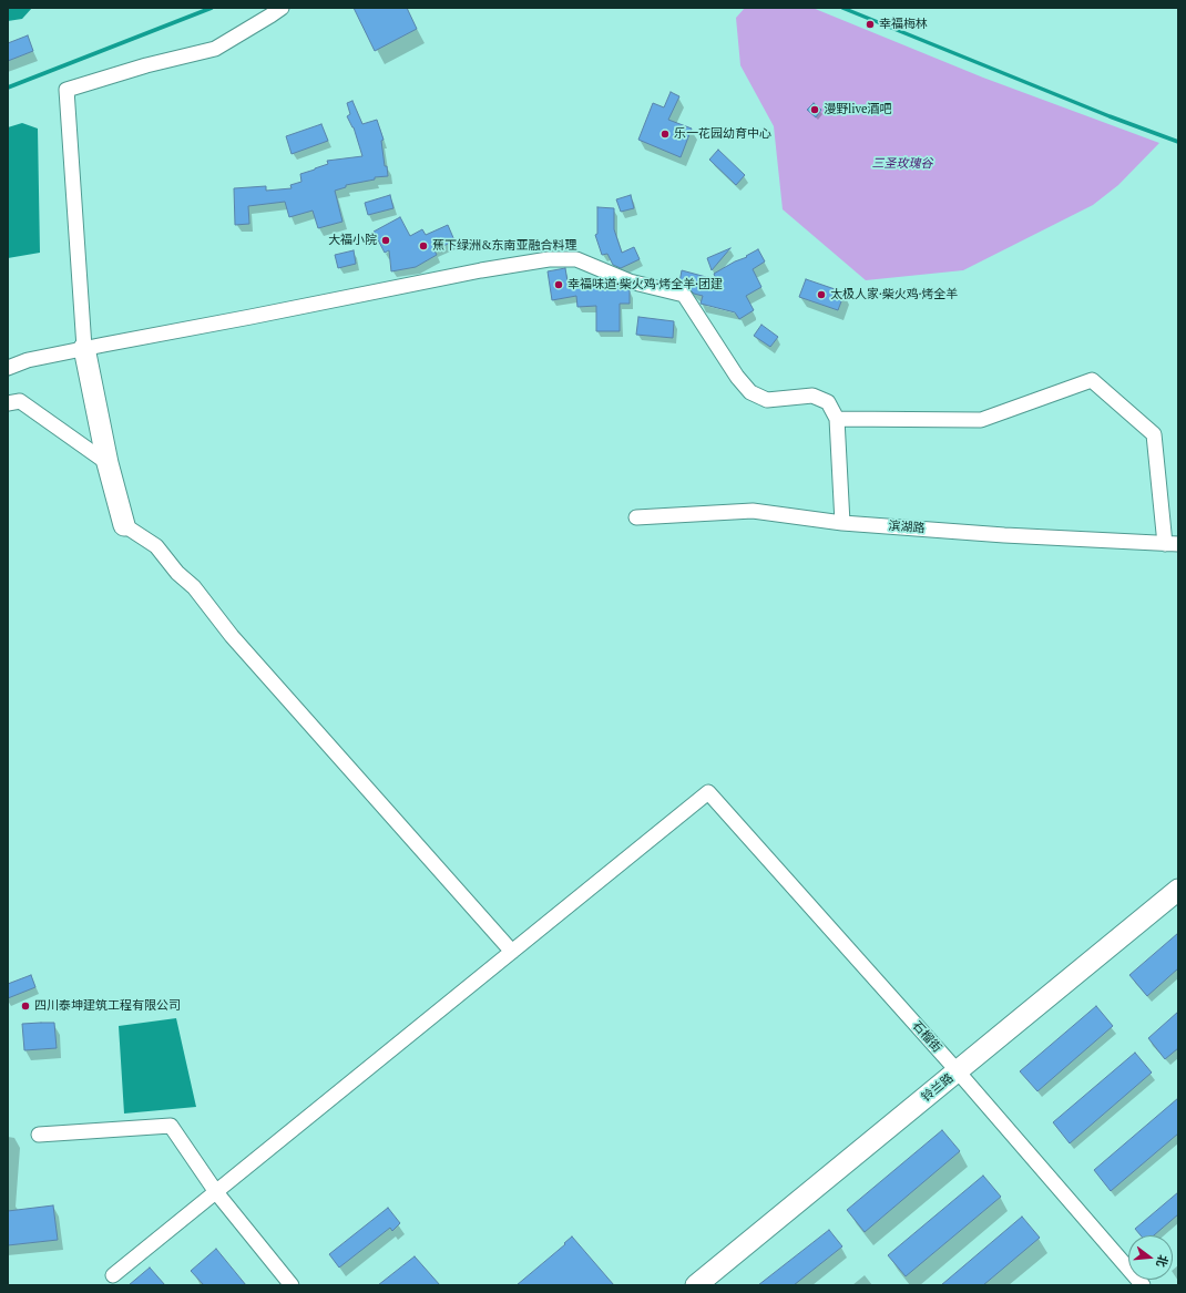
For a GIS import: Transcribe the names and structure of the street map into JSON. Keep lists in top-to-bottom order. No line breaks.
{"streets":{"street":["滨湖路","石榴街","铃兰路"]},"crossings":[["石榴街","铃兰路"]],"parks":["三圣玫瑰谷"],"places":["幸福梅林","漫野live酒吧","乐一花园幼育中心","大福小院","蕉下绿洲&东南亚融合料理","幸福味道·柴火鸡·烤全羊·团建","太极人家·柴火鸡·烤全羊","四川泰坤建筑工程有限公司"],"north":"right"}
